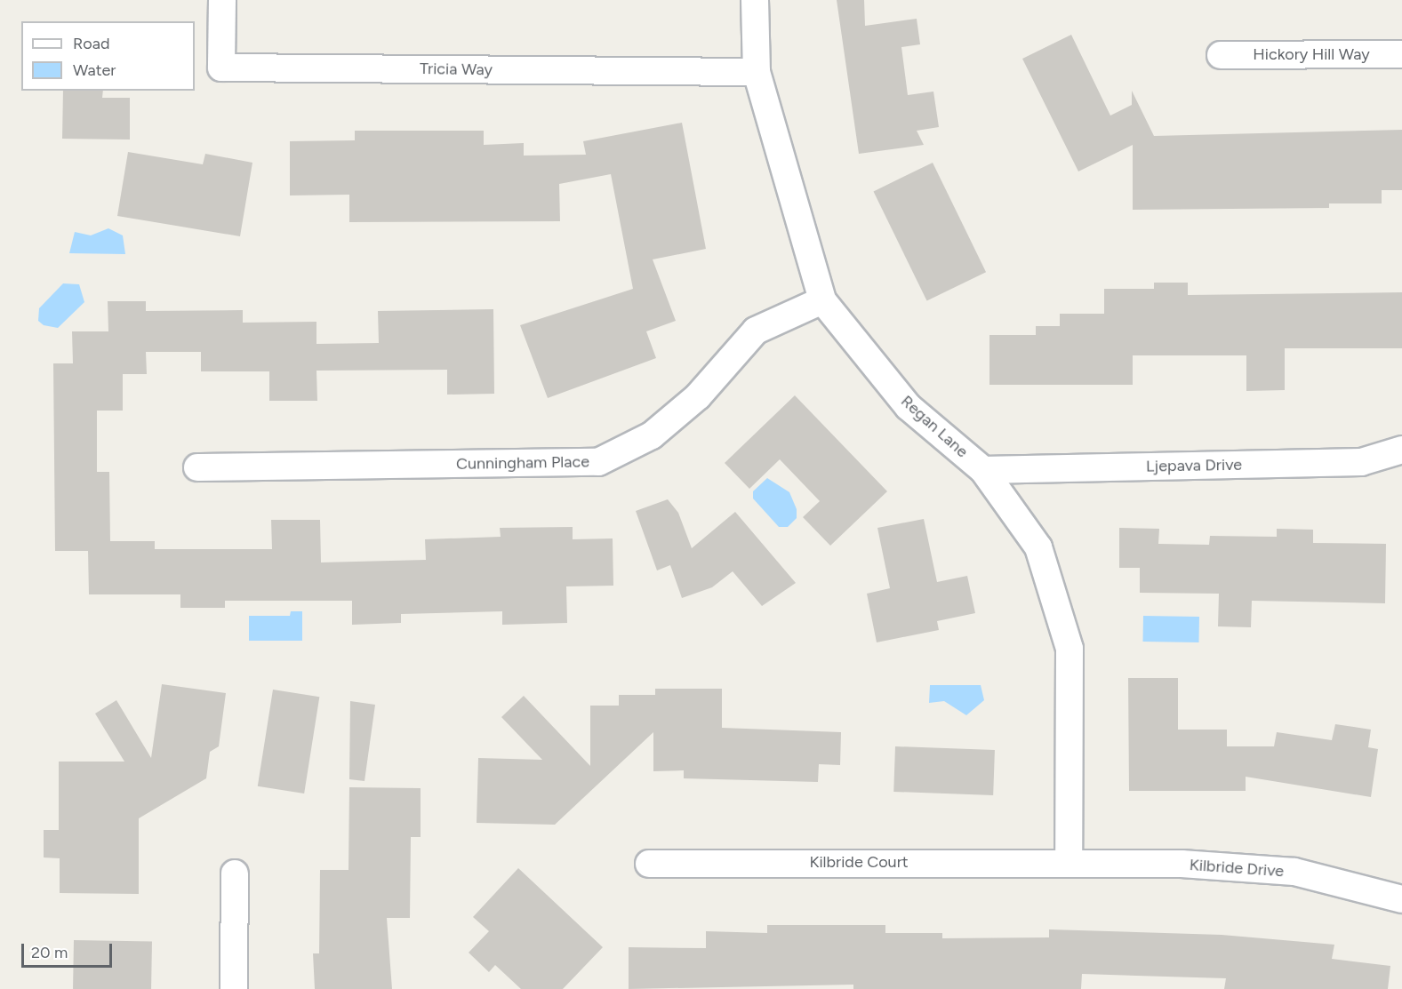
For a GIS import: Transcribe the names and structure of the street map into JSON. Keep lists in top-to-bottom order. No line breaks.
{"streets":{"street":["Hickory Hill Way","Tricia Way","Regan Lane","Cunningham Place","Ljepava Drive","Kilbride Court","Kilbride Drive"]},"crossings":[["Tricia Way","Regan Lane"],["Regan Lane","Cunningham Place"],["Regan Lane","Ljepava Drive"],["Regan Lane","Kilbride Court"],["Regan Lane","Kilbride Drive"],["Kilbride Court","Kilbride Drive"]],"legend":["Road","Water"],"scale_bar":"20 m"}
